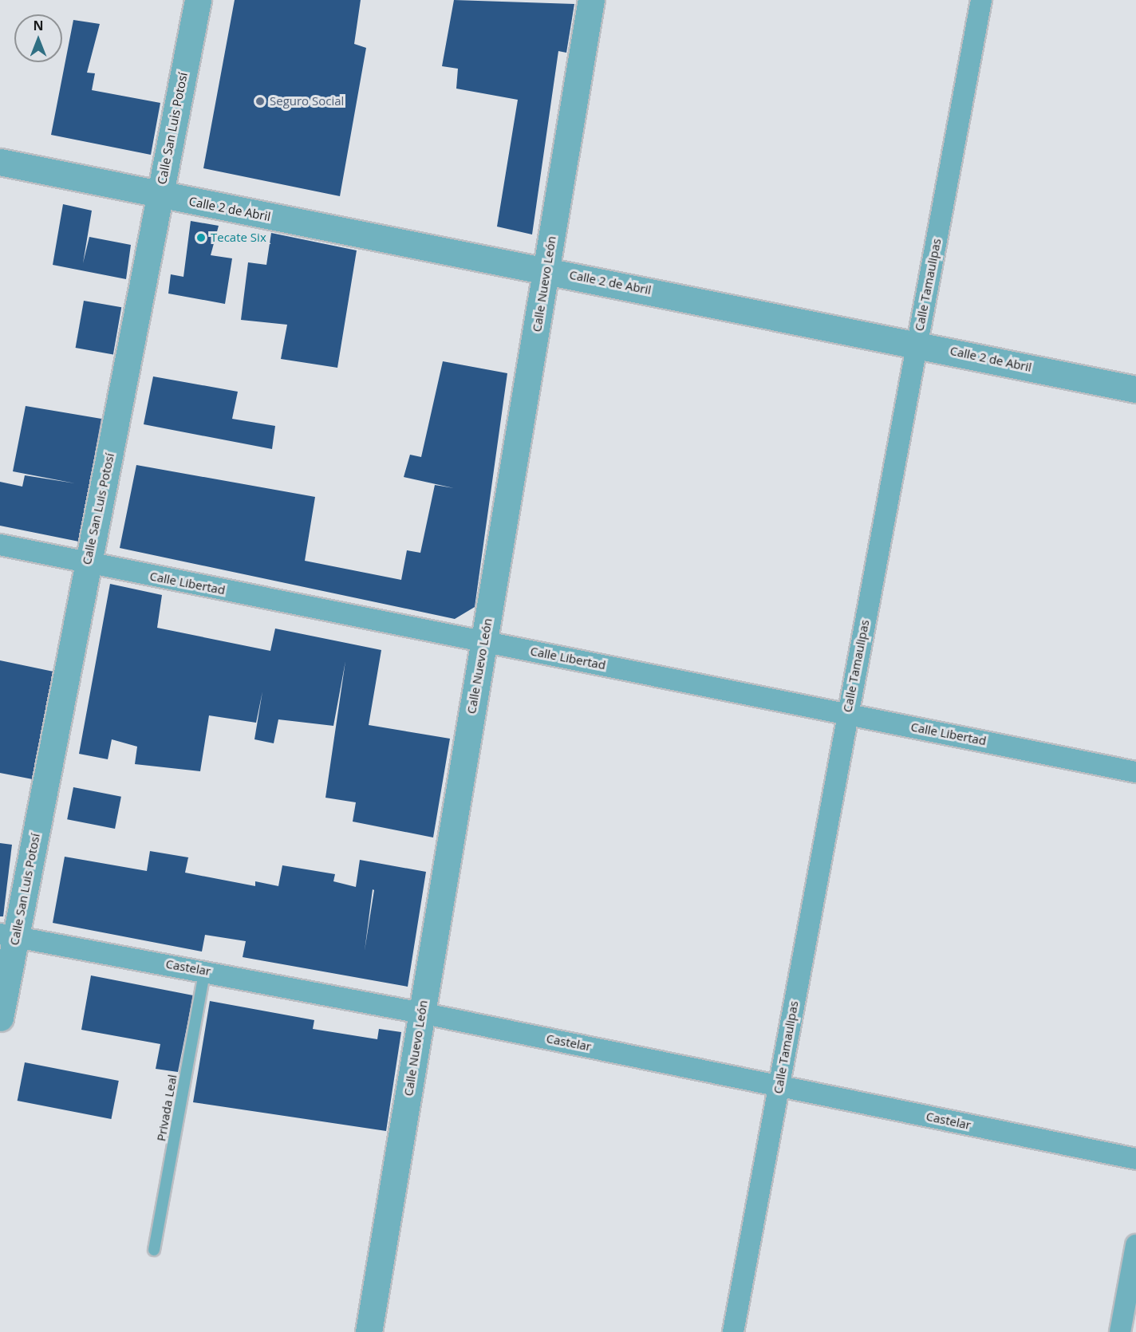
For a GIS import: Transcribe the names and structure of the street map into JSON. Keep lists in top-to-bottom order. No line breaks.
{"streets":{"street":["Calle San Luis Potosí","Calle 2 de Abril","Calle Nuevo León","Calle Tamaulipas","Calle Libertad","Castelar"],"lane":["Privada Leal"]},"crossings":[["Calle San Luis Potosí","Calle 2 de Abril"],["Calle San Luis Potosí","Calle Libertad"],["Calle San Luis Potosí","Castelar"],["Calle 2 de Abril","Calle Nuevo León"],["Calle 2 de Abril","Calle Tamaulipas"],["Calle Nuevo León","Calle Libertad"],["Calle Nuevo León","Castelar"],["Calle Tamaulipas","Calle Libertad"],["Calle Tamaulipas","Castelar"],["Castelar","Privada Leal"]],"places":["Seguro Social","Tecate Six"],"north":"top"}
